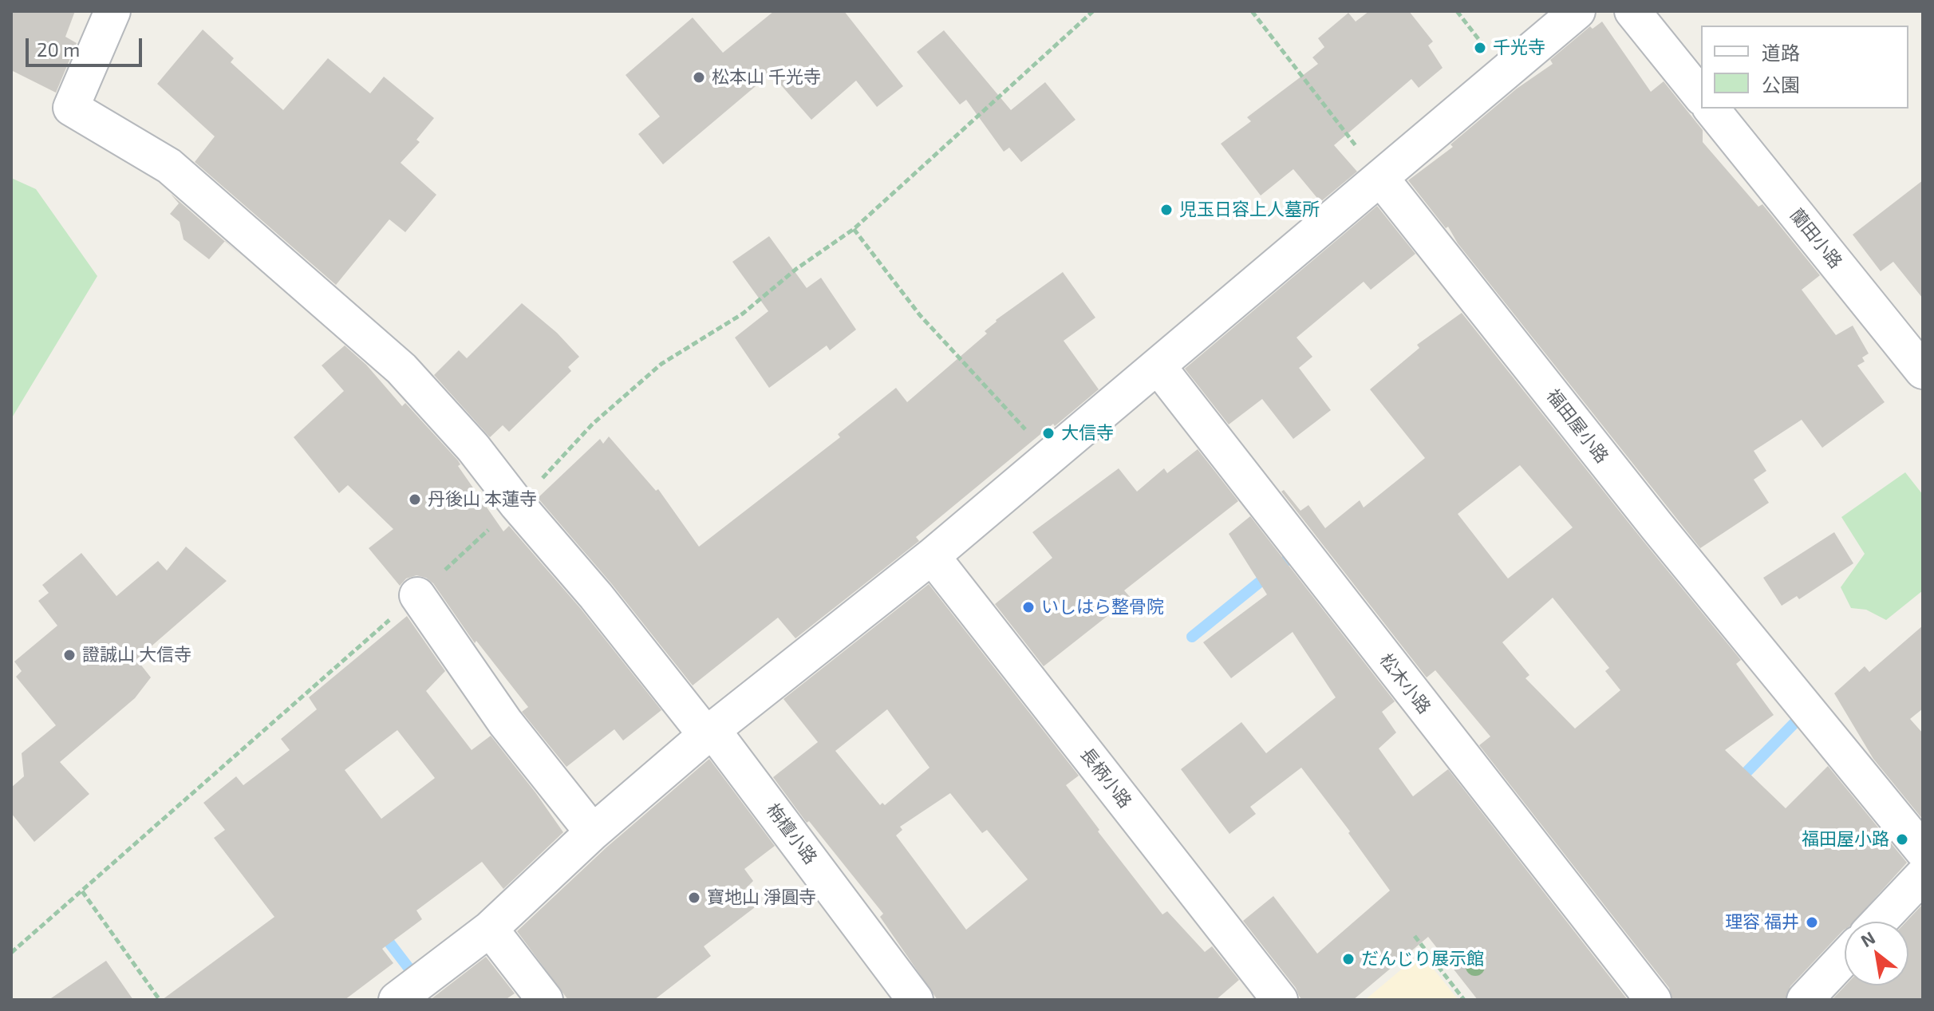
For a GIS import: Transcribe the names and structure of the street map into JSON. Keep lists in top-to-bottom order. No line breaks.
{"streets":{"street":["蘭田小路","福田屋小路","松木小路","長柄小路","栴檀小路"]},"places":["千光寺","松本山 千光寺","児玉日容上人墓所","大信寺","丹後山 本蓮寺","いしはら整骨院","證誠山 大信寺","福田屋小路","寶地山 淨圓寺","理容 福井","だんじり展示館"],"legend":["道路","公園"],"scale_bar":"20 m","north":"top left"}
